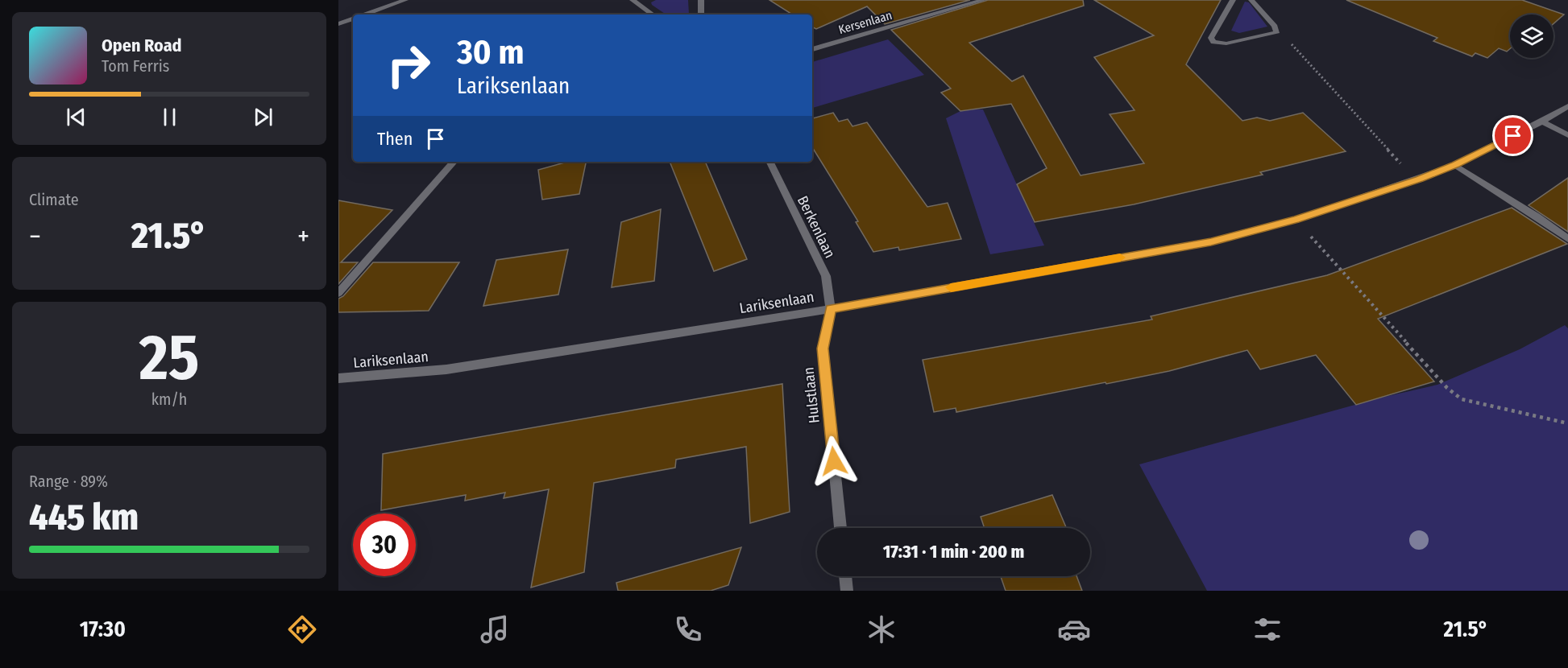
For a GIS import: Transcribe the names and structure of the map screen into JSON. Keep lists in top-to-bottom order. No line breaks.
{"streets":{"street":["Kersenlaan","Berkenlaan","Lariksenlaan","Hulstlaan"]},"crossings":[["Berkenlaan","Lariksenlaan"],["Berkenlaan","Hulstlaan"],["Lariksenlaan","Hulstlaan"]],"page":{"turn":["30 m","Lariksenlaan"],"song":["Open Road","Tom Ferris"],"then":"Then","tile":["Climate",["25","km/h"],["Range · 89%","445 km"]],"heat":["−","21.5°","+"],"limit":"30","trip":"17:31 · 1 min · 200 m","tabs":["17:30","21.5°"]}}
